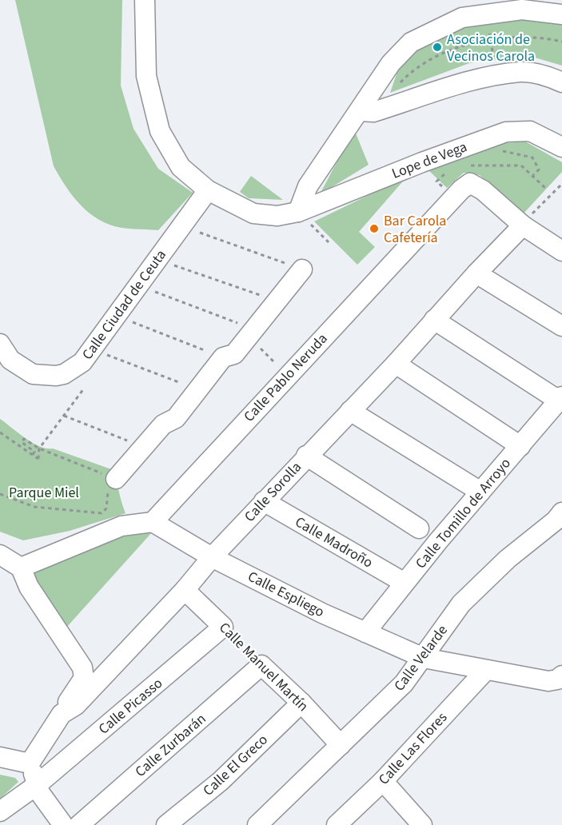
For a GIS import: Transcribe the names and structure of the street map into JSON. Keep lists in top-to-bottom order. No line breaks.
{"streets":{"street":["Lope de Vega","Calle Ciudad de Ceuta","Calle Pablo Neruda","Calle Sorolla","Calle Tomillo de Arroyo","Calle Madroño","Calle Espliego","Calle Velarde","Calle Manuel Martín","Calle Picasso","Calle Zurbarán","Calle Las Flores","Calle El Greco"]},"crossings":[["Lope de Vega","Calle Ciudad de Ceuta"],["Calle Pablo Neruda","Calle Sorolla"],["Calle Pablo Neruda","Calle Espliego"],["Calle Sorolla","Calle Madroño"],["Calle Sorolla","Calle Espliego"],["Calle Sorolla","Calle Manuel Martín"],["Calle Tomillo de Arroyo","Calle Madroño"],["Calle Tomillo de Arroyo","Calle Espliego"],["Calle Espliego","Calle Velarde"],["Calle Espliego","Calle Las Flores"],["Calle Velarde","Calle Manuel Martín"],["Calle Manuel Martín","Calle Picasso"],["Calle Manuel Martín","Calle Zurbarán"],["Calle Manuel Martín","Calle El Greco"]],"parks":["Parque Miel"],"places":["Asociación de Vecinos Carola","Bar Carola Cafetería"]}
